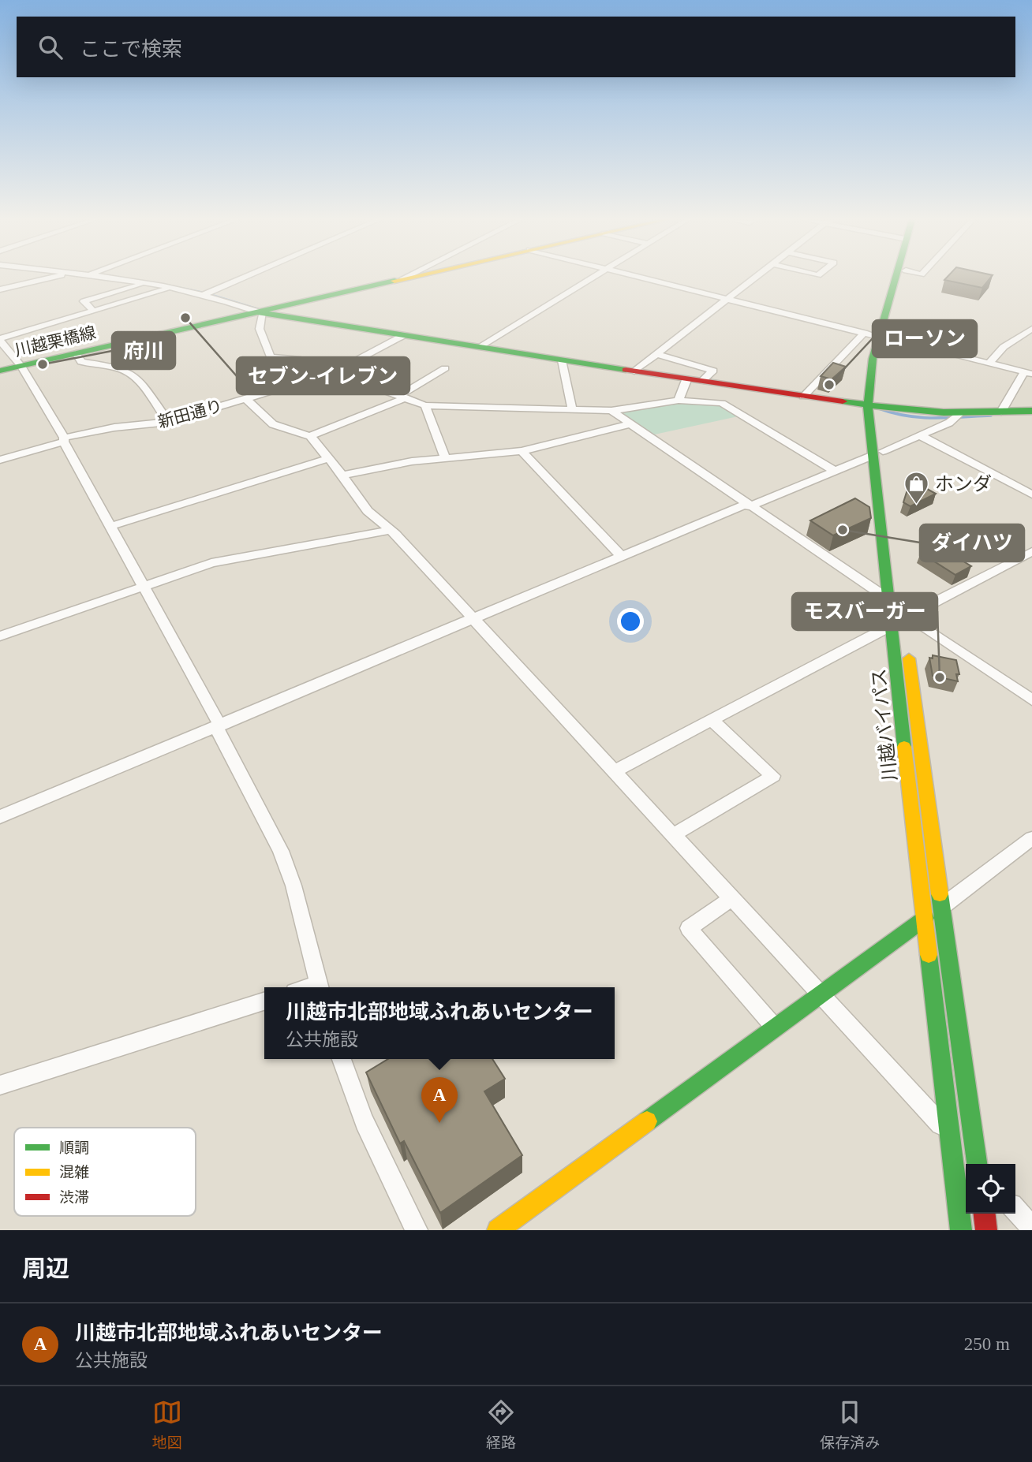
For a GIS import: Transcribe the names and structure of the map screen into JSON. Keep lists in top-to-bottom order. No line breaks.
{"streets":{"main road":["川越栗橋線","川越バイパス"],"street":["新田通り"]},"places":{"other":["セブン-イレブン","府川","ローソン","ダイハツ","モスバーガー"],"shop":["ホンダ"]},"legend":["順調","混雑","渋滞"],"page":{"search":"ここで検索","popup":["川越市北部地域ふれあいセンター","公共施設"],"pins":"A","heading":"周辺","list":[{"mark":"A","name":"川越市北部地域ふれあいセンター","note":"公共施設","value":"250 m"}],"nav":["地図","経路","保存済み"]}}
